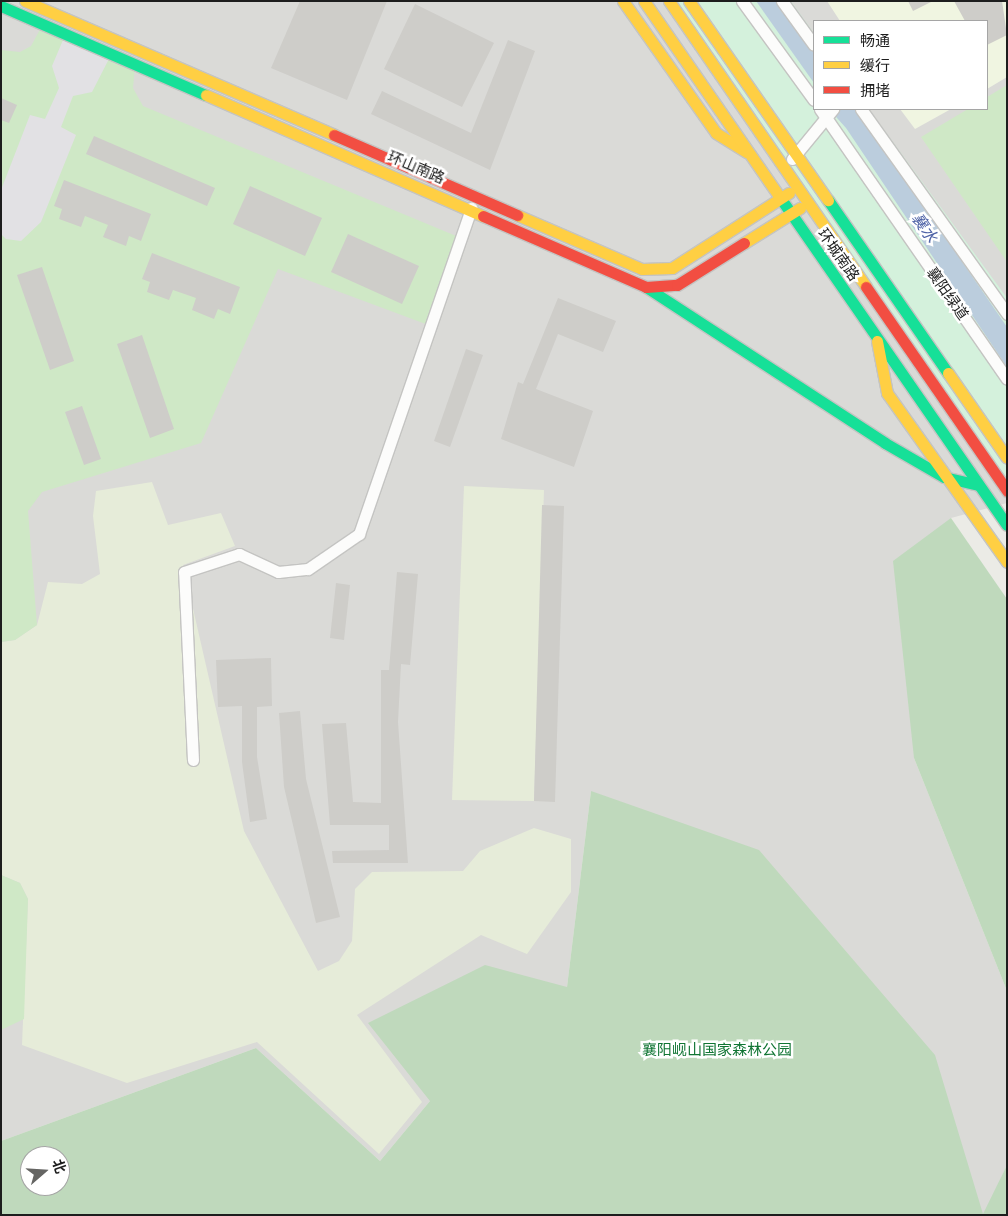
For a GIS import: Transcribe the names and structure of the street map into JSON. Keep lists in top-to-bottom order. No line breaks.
{"streets":{"main road":["环山南路","环城南路"],"street":["襄阳绿道"]},"crossings":[["环山南路","环城南路"]],"water":["襄水"],"parks":["襄阳岘山国家森林公园"],"legend":["畅通","缓行","拥堵"],"north":"right"}
